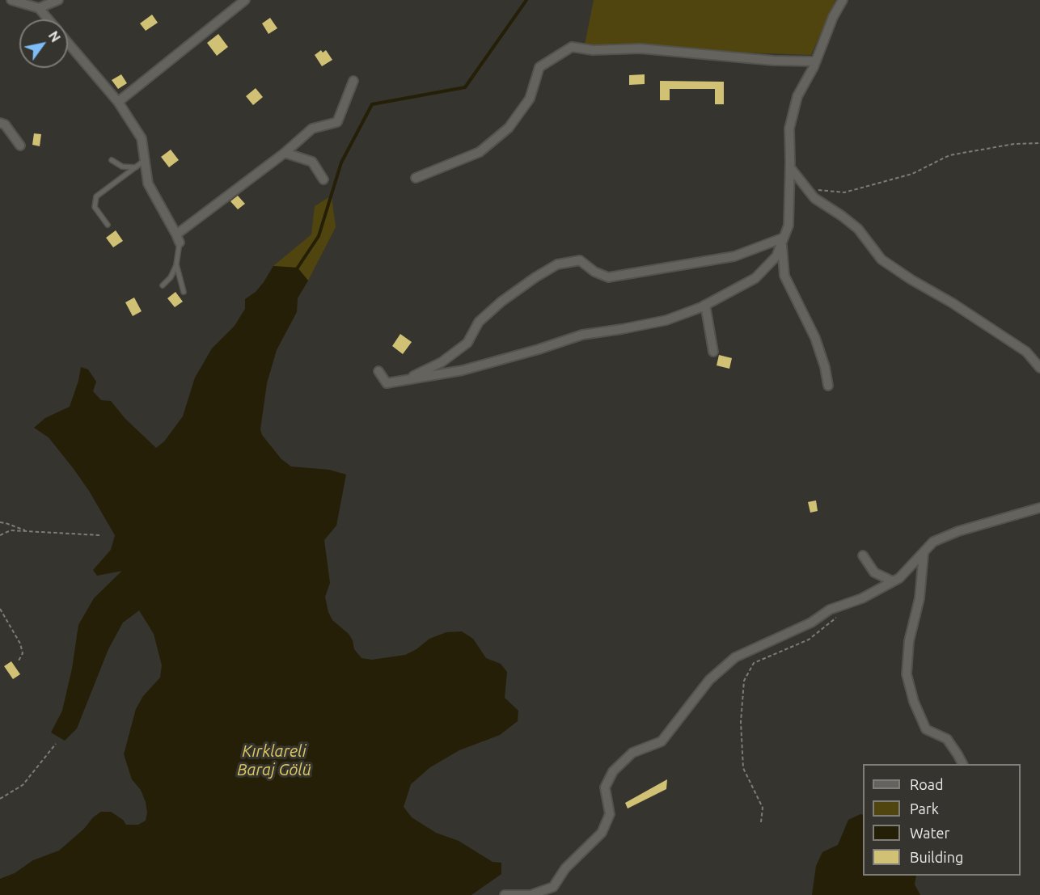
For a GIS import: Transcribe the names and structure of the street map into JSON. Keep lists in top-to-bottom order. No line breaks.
{"water":["Kırklareli Baraj Gölü"],"legend":["Road","Park","Water","Building"],"north":"top right"}
